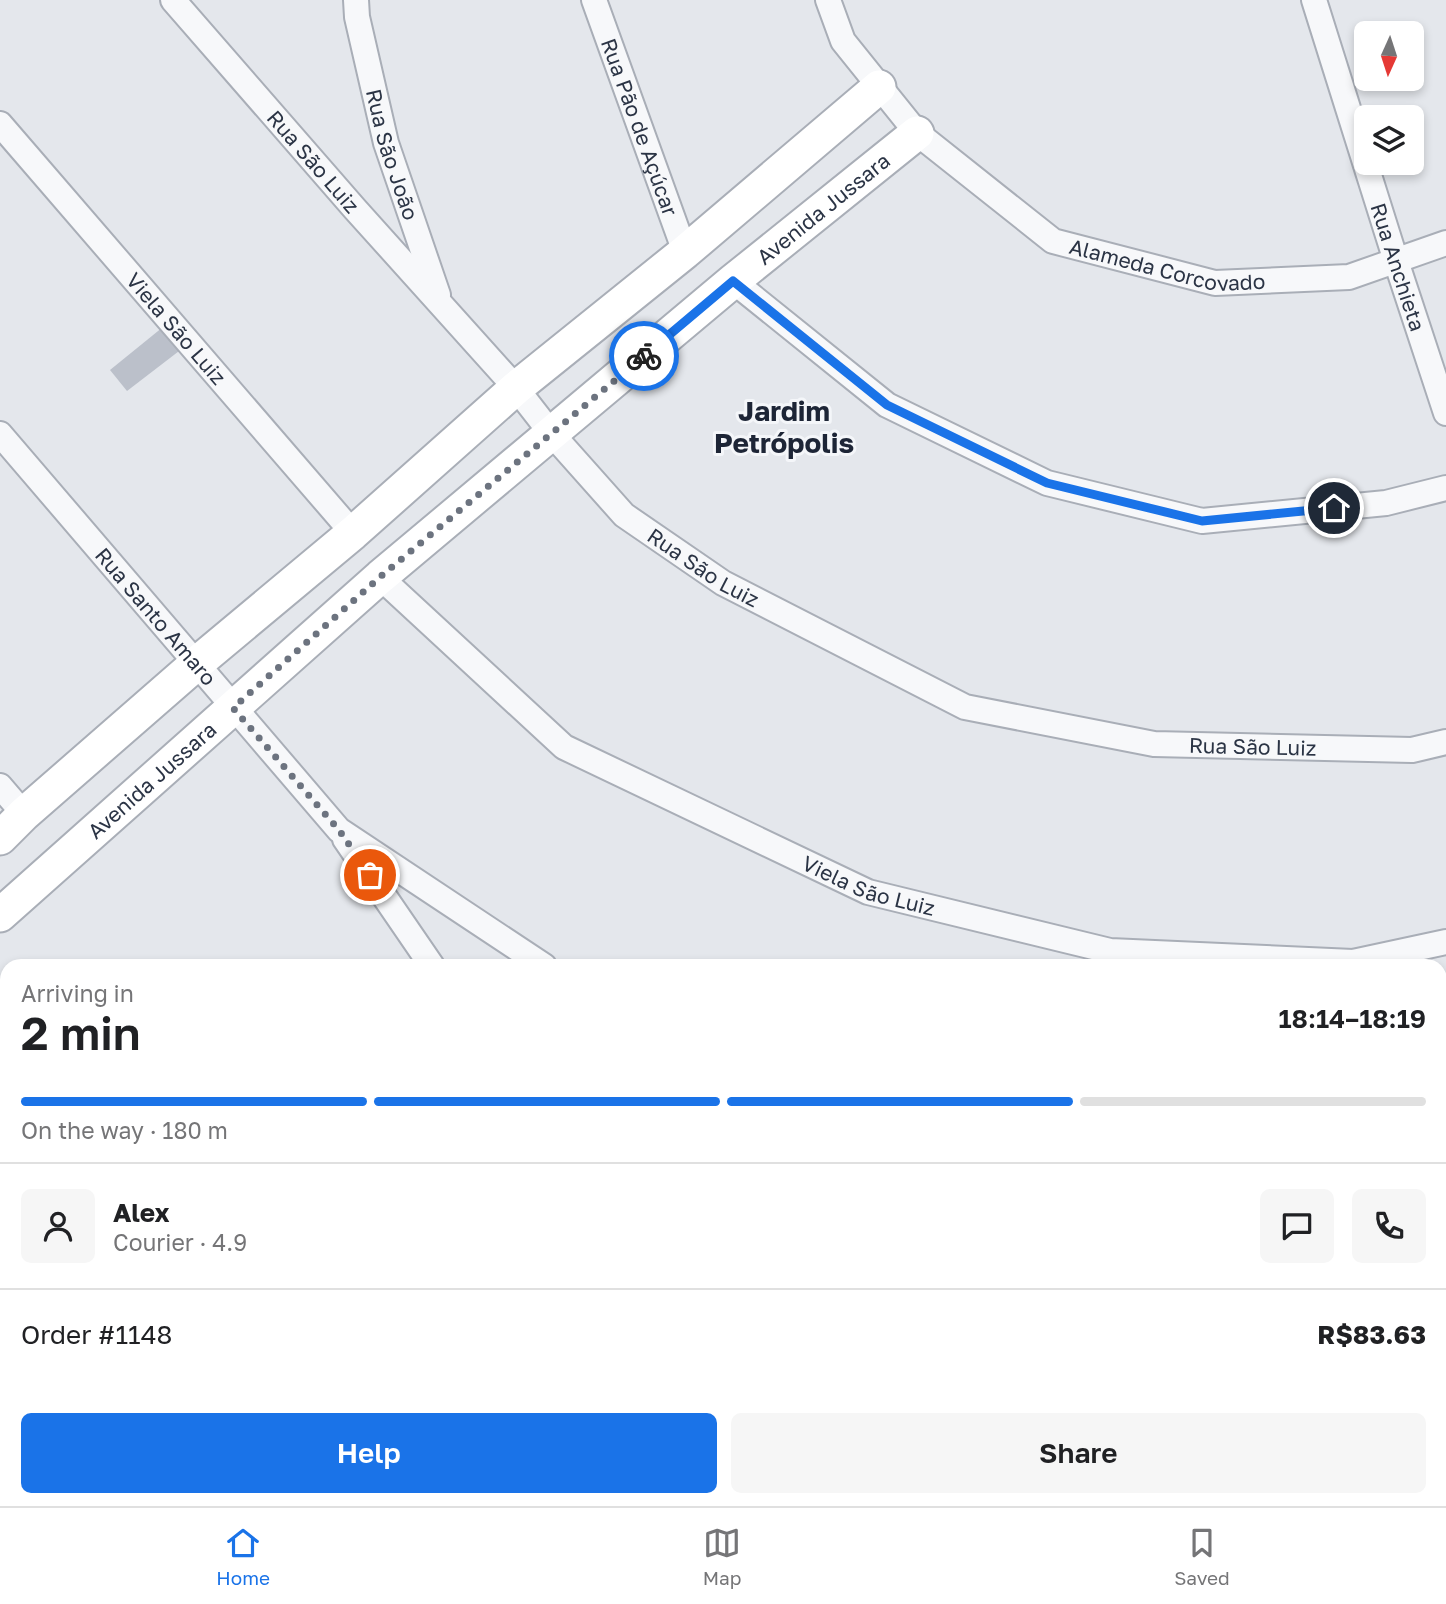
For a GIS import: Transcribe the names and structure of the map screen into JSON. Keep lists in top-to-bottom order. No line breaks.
{"streets":{"street":["Rua Pão de Açúcar","Rua São João","Rua São Luiz","Avenida Jussara","Alameda Corcovado","Rua Anchieta","Viela São Luiz","Rua Santo Amaro"]},"crossings":[["Rua São João","Rua São Luiz"],["Rua São Luiz","Avenida Jussara"],["Avenida Jussara","Alameda Corcovado"],["Avenida Jussara","Viela São Luiz"],["Avenida Jussara","Rua Santo Amaro"],["Alameda Corcovado","Rua Anchieta"]],"districts":["Jardim Petrópolis"],"north":"bottom","page":{"heading":["2 min","Arriving in","18:14–18:19"],"panel":["Alex","Courier · 4.9","Order #1148","R$83.63"],"bar":"On the way · 180 m","buttons":["Help","Share"],"tabs":["Home","Map","Saved"]}}
